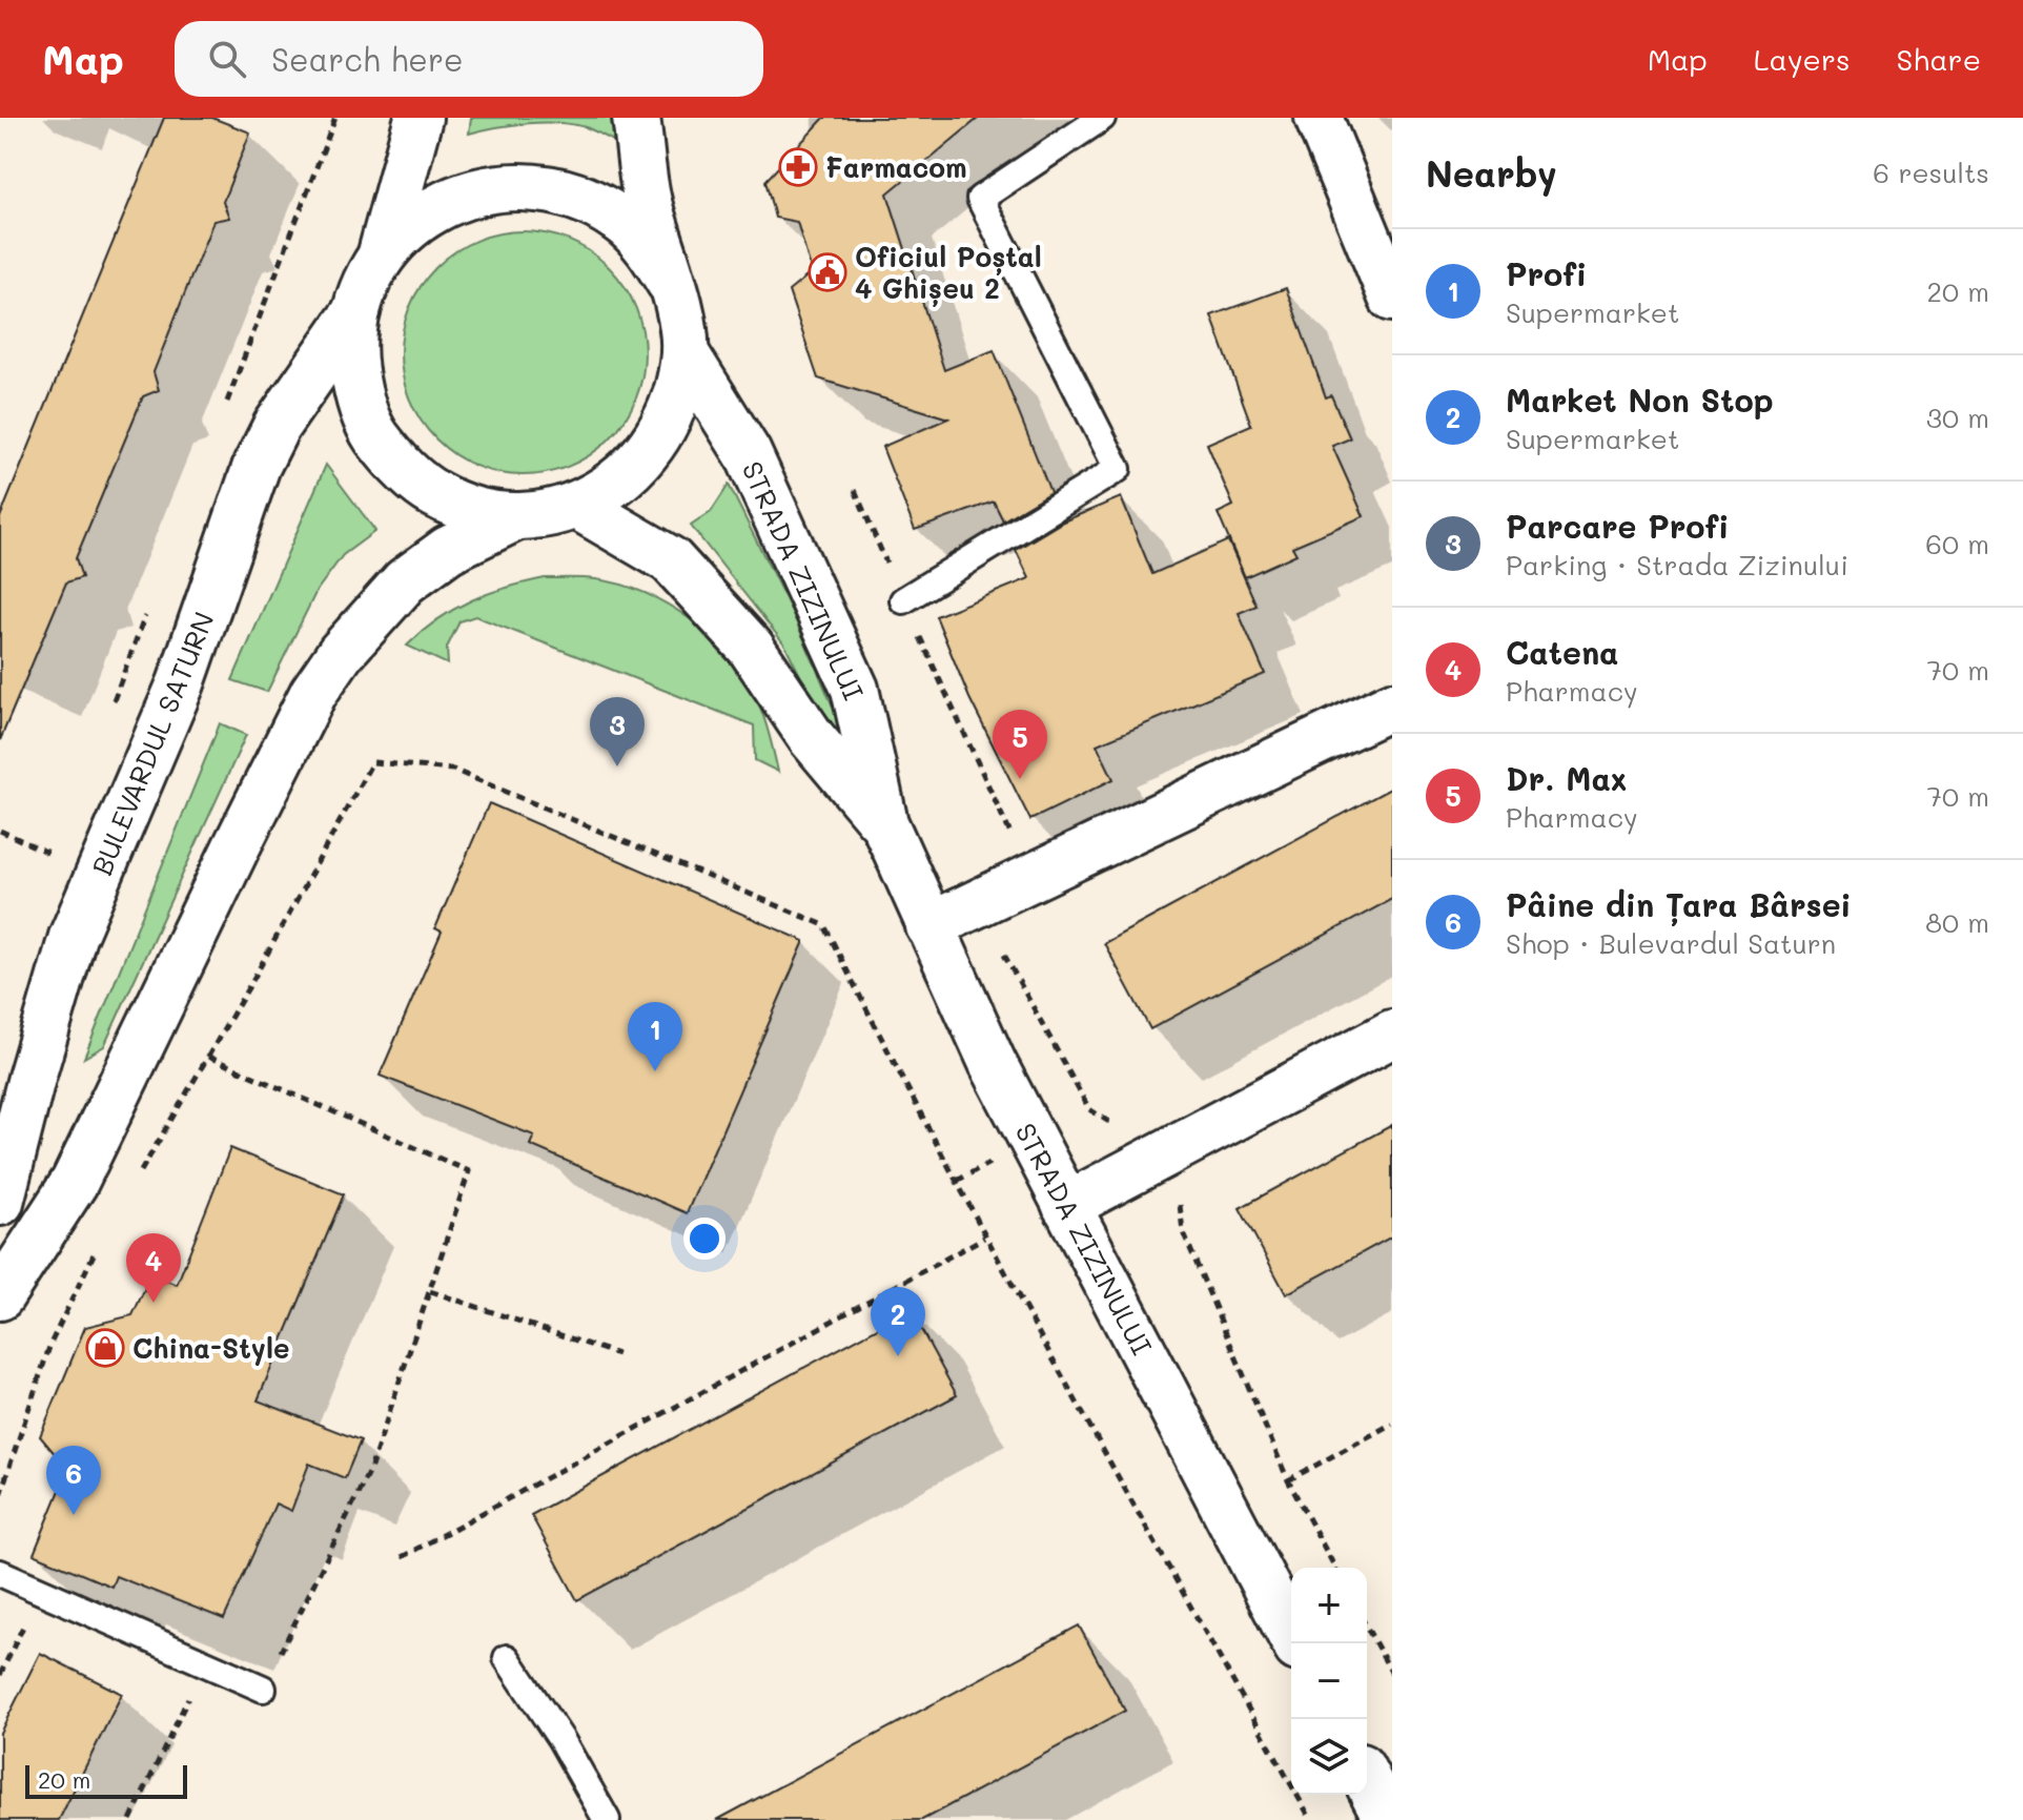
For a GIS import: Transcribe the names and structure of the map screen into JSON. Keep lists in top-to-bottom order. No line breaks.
{"streets":{"main road":["STRADA ZIZINULUI","BULEVARDUL SATURN"]},"places":{"pharmacy":["Farmacom"],"public building":["Oficiul Poștal 4 Ghișeu 2"],"shop":["China-Style"]},"scale_bar":"20 m","page":{"header":"Map","search":"Search here","nav":["Map","Layers","Share"],"heading":["Nearby","6 results"],"list":[{"mark":"1","name":"Profi","note":"Supermarket","value":"20 m"},{"mark":"2","name":"Market Non Stop","note":"Supermarket","value":"30 m"},{"mark":"3","name":"Parcare Profi","note":"Parking · Strada Zizinului","value":"60 m"},{"mark":"4","name":"Catena","note":"Pharmacy","value":"70 m"},{"mark":"5","name":"Dr. Max","note":"Pharmacy","value":"70 m"},{"mark":"6","name":"Pâine din Țara Bârsei","note":"Shop · Bulevardul Saturn","value":"80 m"}],"pins":["3","5","1","4","2","6"],"map_buttons":["+","−"],"scale":"20 m"}}
